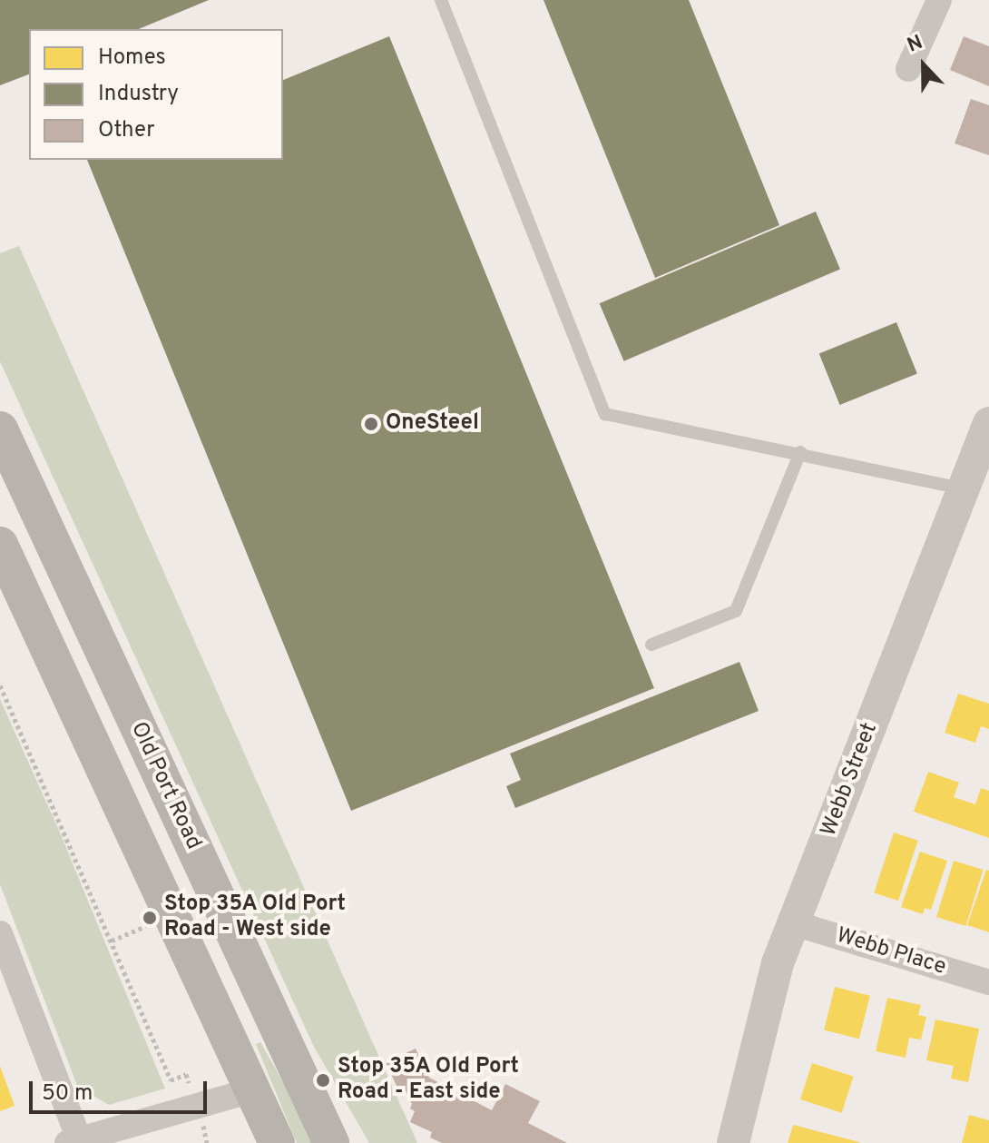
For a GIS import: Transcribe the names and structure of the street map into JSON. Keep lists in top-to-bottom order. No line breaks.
{"streets":{"main road":["Old Port Road"],"street":["Webb Street","Webb Place"]},"crossings":[["Webb Street","Webb Place"]],"places":["OneSteel","Stop 35A Old Port Road - West side","Stop 35A Old Port Road - East side"],"legend":["Homes","Industry","Other"],"scale_bar":"50 m","north":"top"}
